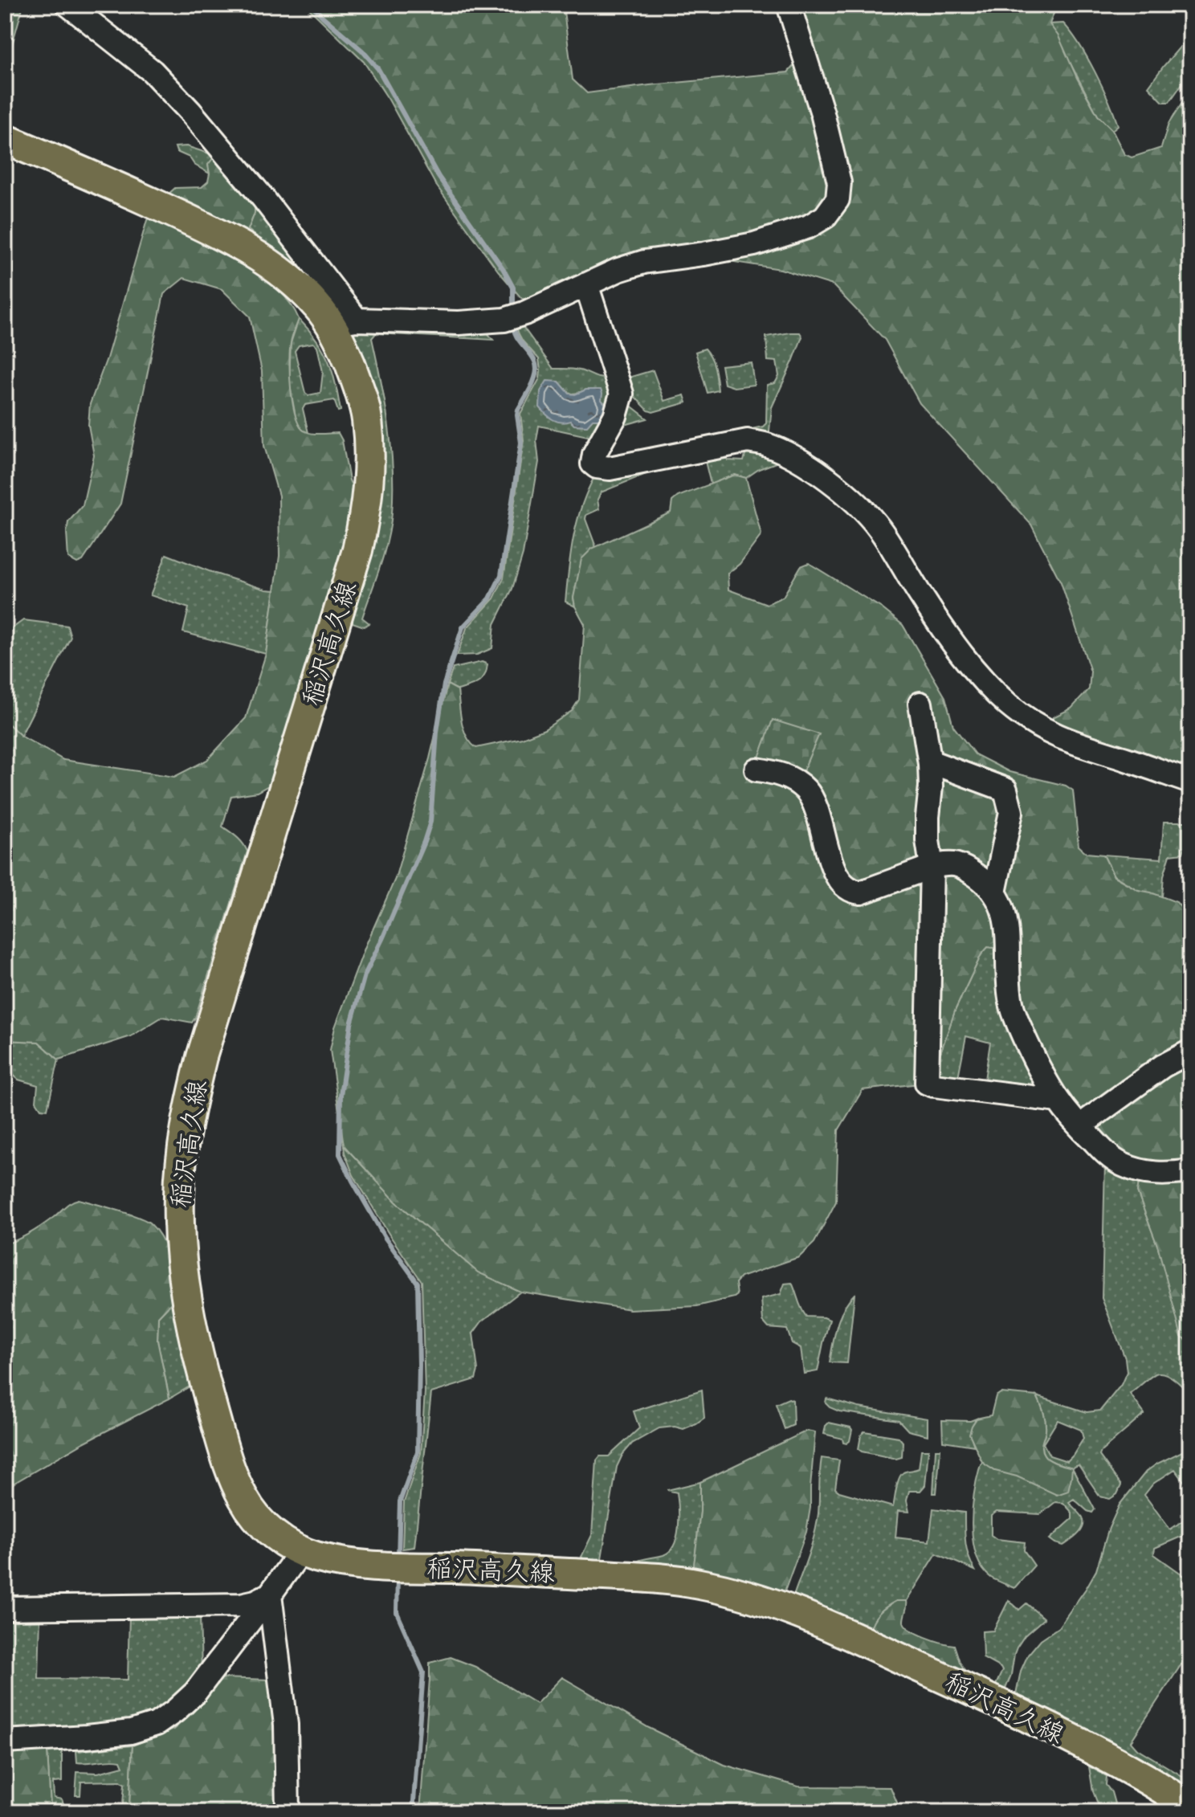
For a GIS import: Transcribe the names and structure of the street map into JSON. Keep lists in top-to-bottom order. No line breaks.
{"streets":{"main road":["稲沢高久線"]}}
